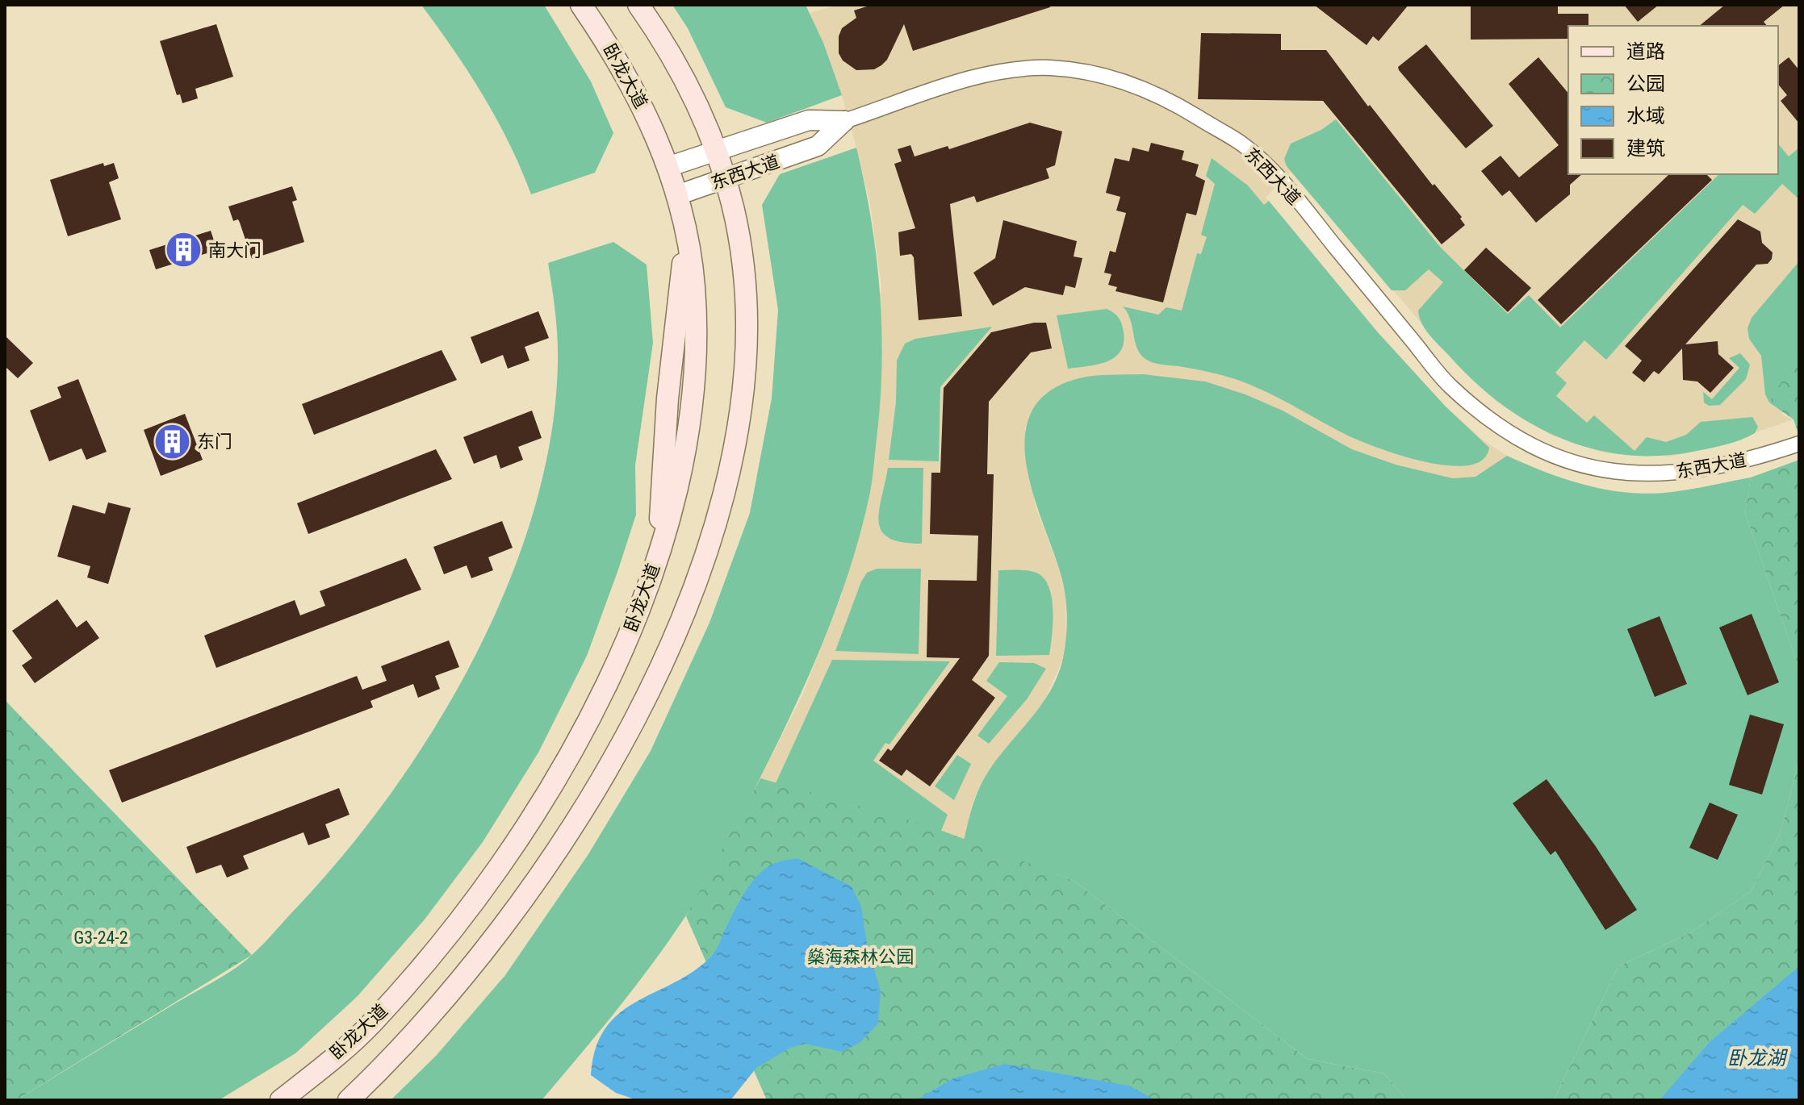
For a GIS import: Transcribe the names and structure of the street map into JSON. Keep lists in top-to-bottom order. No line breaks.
{"streets":{"main road":["卧龙大道"],"street":["东西大道"]},"crossings":[["卧龙大道","东西大道"]],"water":["卧龙湖"],"parks":["G3-24-2","燊海森林公园"],"places":{"building":["南大门","东门"]},"legend":["道路","公园","水域","建筑"]}
